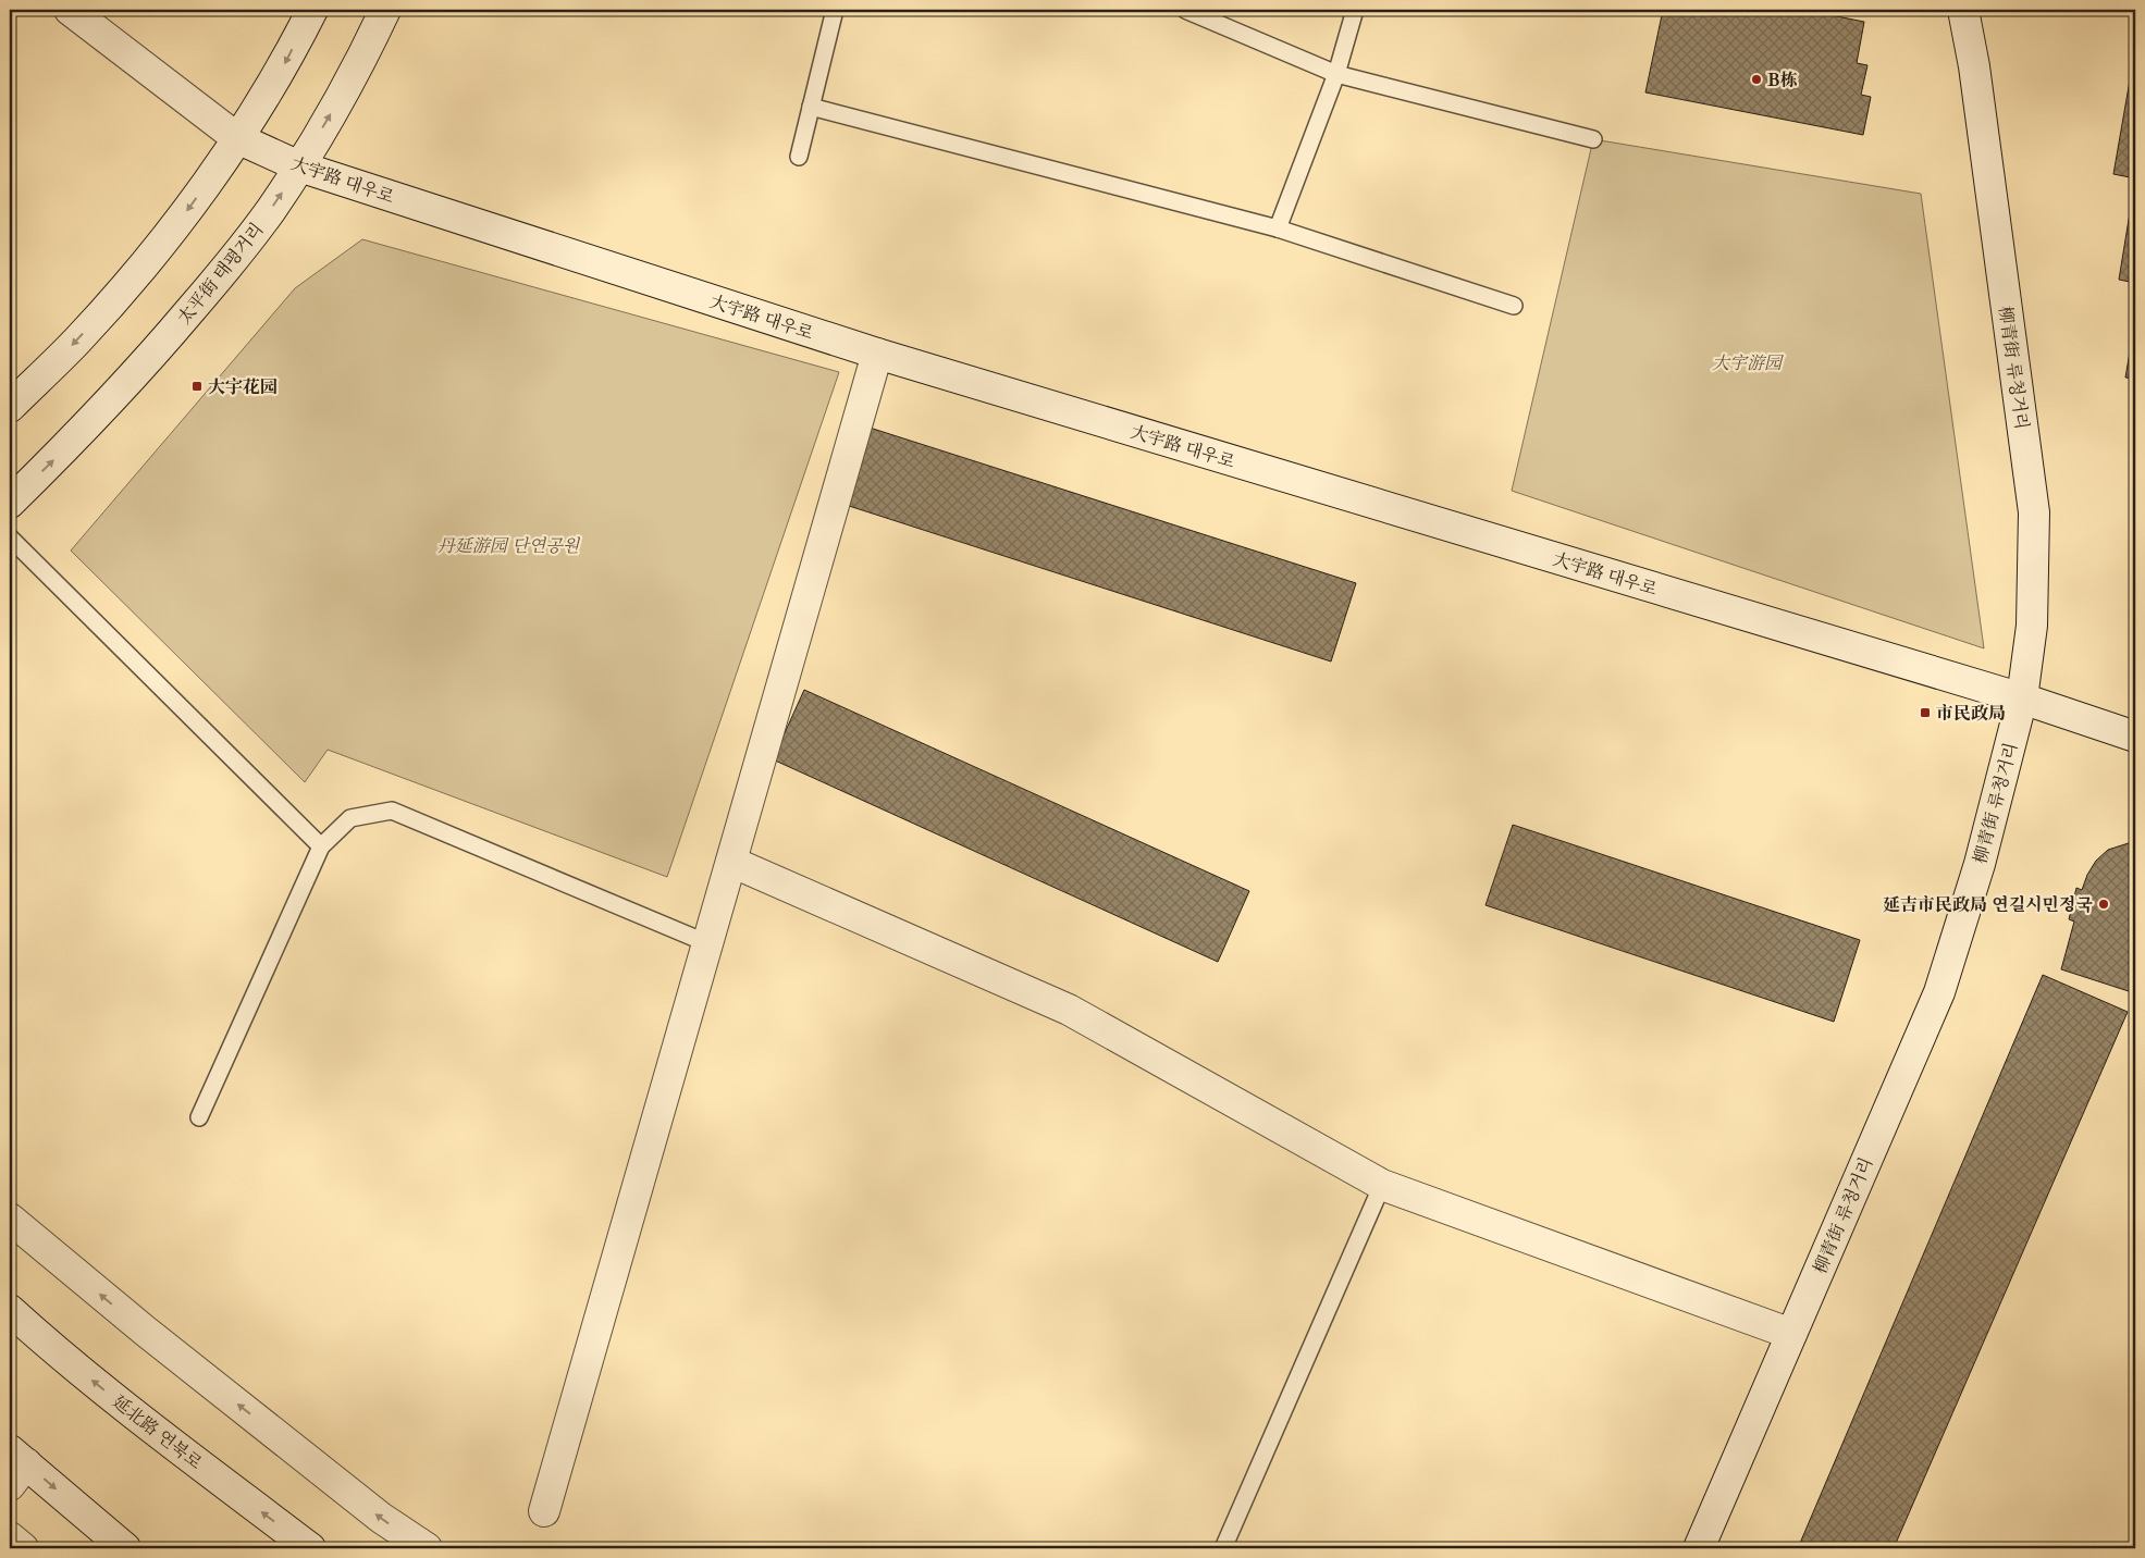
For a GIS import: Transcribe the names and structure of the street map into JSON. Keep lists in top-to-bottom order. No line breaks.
{"streets":{"street":["大宇路 대우로","太平街 태평거리","柳青街 류청거리","延北路 연북로"]},"crossings":[["大宇路 대우로","太平街 태평거리"],["大宇路 대우로","柳青街 류청거리"]],"parks":["大宇游园","丹延游园 단연공원"],"places":{"other":["B栋","延吉市民政局 연길시민정국"],"transit":["大宇花园","市民政局"]}}
